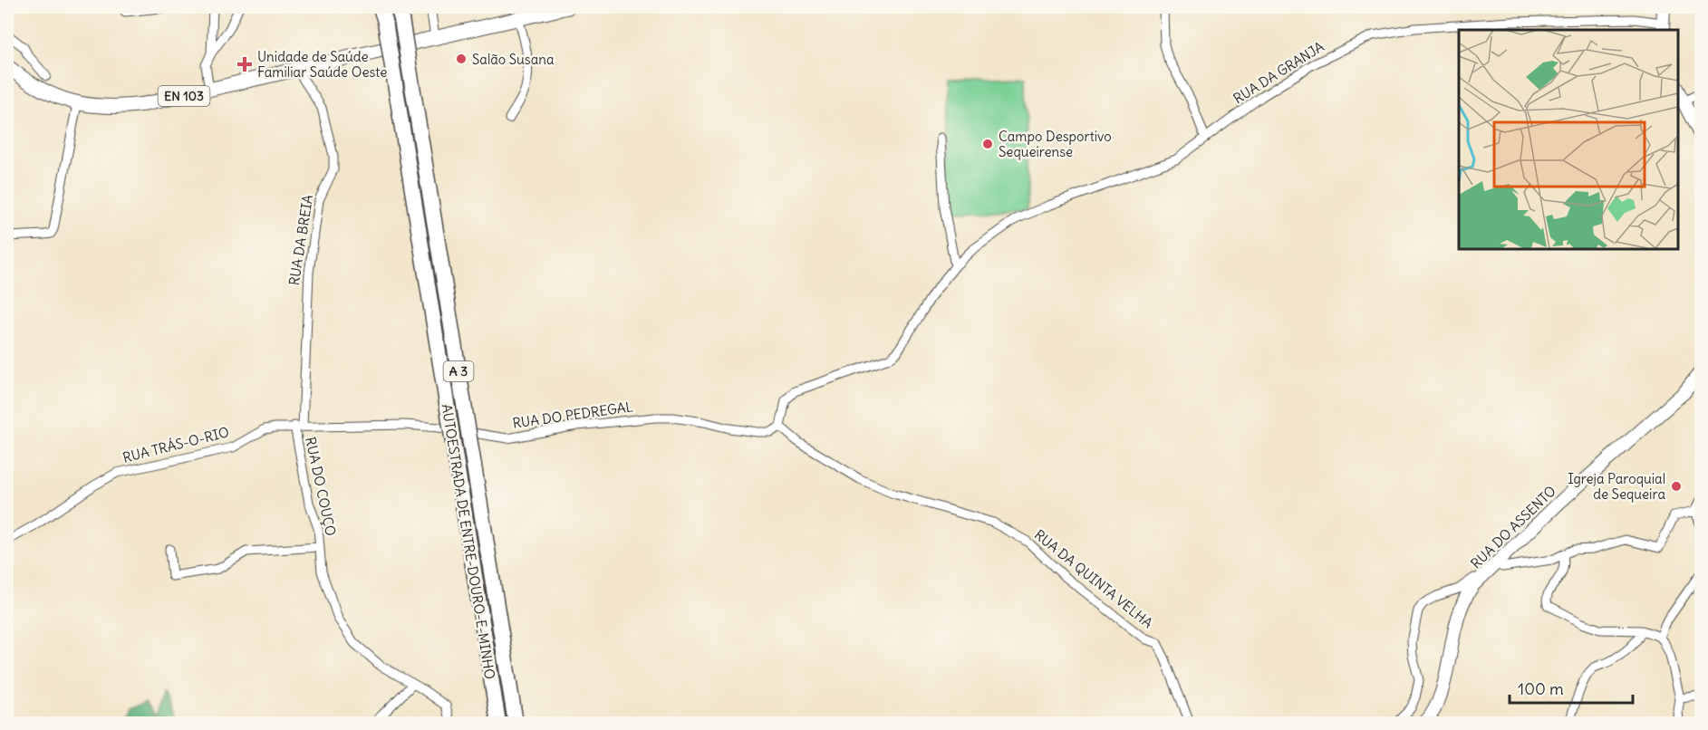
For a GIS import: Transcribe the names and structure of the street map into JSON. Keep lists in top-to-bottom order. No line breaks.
{"streets":{"highway":["A 3","AUTOESTRADA DE ENTRE-DOURO-E-MINHO"],"main road":["EN 103"],"street":["RUA DA GRANJA","RUA DA BREIA","RUA DO PEDREGAL","RUA TRÁS-O-RIO","RUA DO COUÇO","RUA DO ASSENTO","RUA DA QUINTA VELHA"]},"crossings":[["RUA DA GRANJA","RUA DO PEDREGAL"],["RUA DA GRANJA","RUA DA QUINTA VELHA"],["EN 103","RUA DA BREIA"],["RUA DA BREIA","RUA DO PEDREGAL"],["RUA DA BREIA","RUA TRÁS-O-RIO"],["RUA DA BREIA","RUA DO COUÇO"],["RUA DO PEDREGAL","RUA TRÁS-O-RIO"],["RUA DO PEDREGAL","RUA DO COUÇO"],["RUA DO PEDREGAL","RUA DA QUINTA VELHA"],["RUA TRÁS-O-RIO","RUA DO COUÇO"]],"places":{"other":["Salão Susana","Campo Desportivo Sequeirense","Igreja Paroquial de Sequeira"],"health":["Unidade de Saúde Familiar Saúde Oeste"]},"scale_bar":"100 m"}
